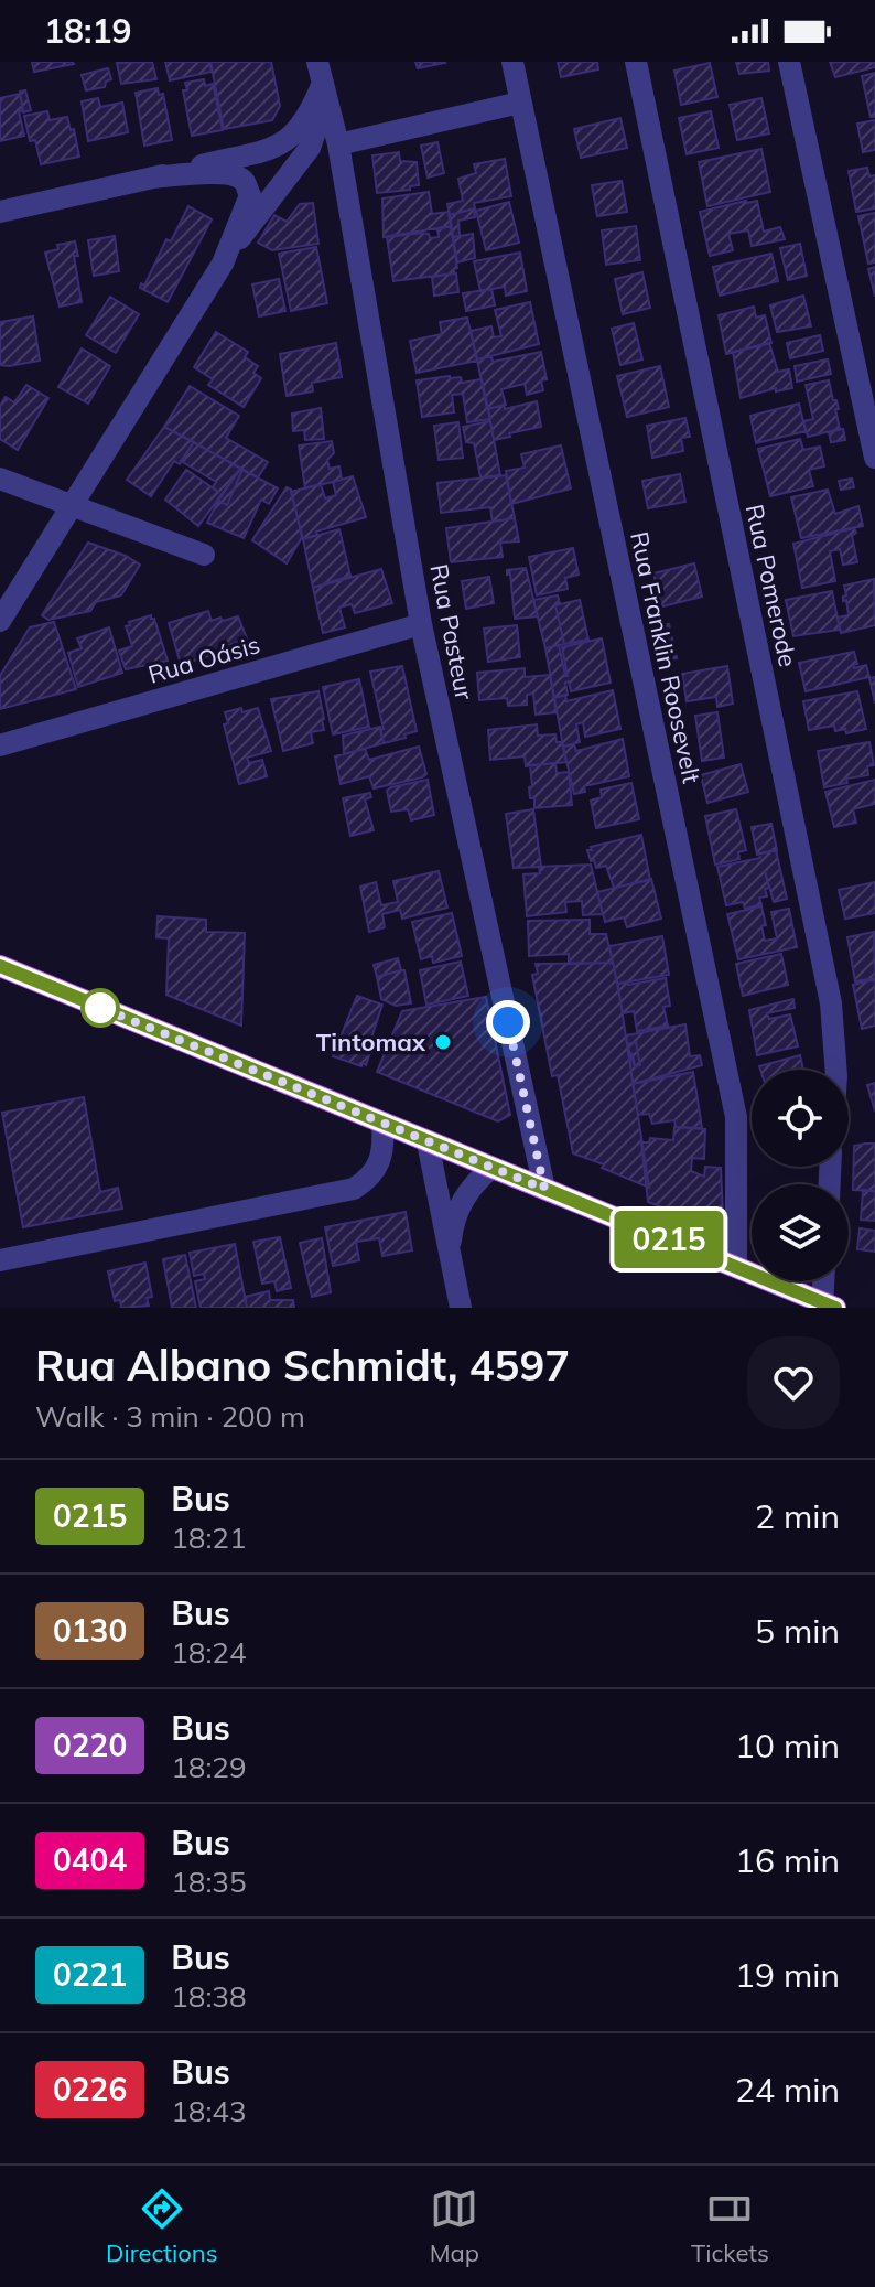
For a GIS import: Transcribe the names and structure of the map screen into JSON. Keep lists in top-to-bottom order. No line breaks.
{"streets":{"street":["Rua Pomerode","Rua Pasteur","Rua Franklin Roosevelt","Rua Oásis"]},"crossings":[["Rua Pasteur","Rua Oásis"]],"places":["Tintomax"],"lines":["bus line 0215"],"page":{"status":"18:19","on_map":"0215","heading":["Rua Albano Schmidt, 4597","Walk · 3 min · 200 m"],"list":[{"mark":"0215","name":"Bus","note":"18:21","value":"2 min"},{"mark":"0130","name":"Bus","note":"18:24","value":"5 min"},{"mark":"0220","name":"Bus","note":"18:29","value":"10 min"},{"mark":"0404","name":"Bus","note":"18:35","value":"16 min"},{"mark":"0221","name":"Bus","note":"18:38","value":"19 min"},{"mark":"0226","name":"Bus","note":"18:43","value":"24 min"}],"tabs":["Directions","Map","Tickets"]}}
